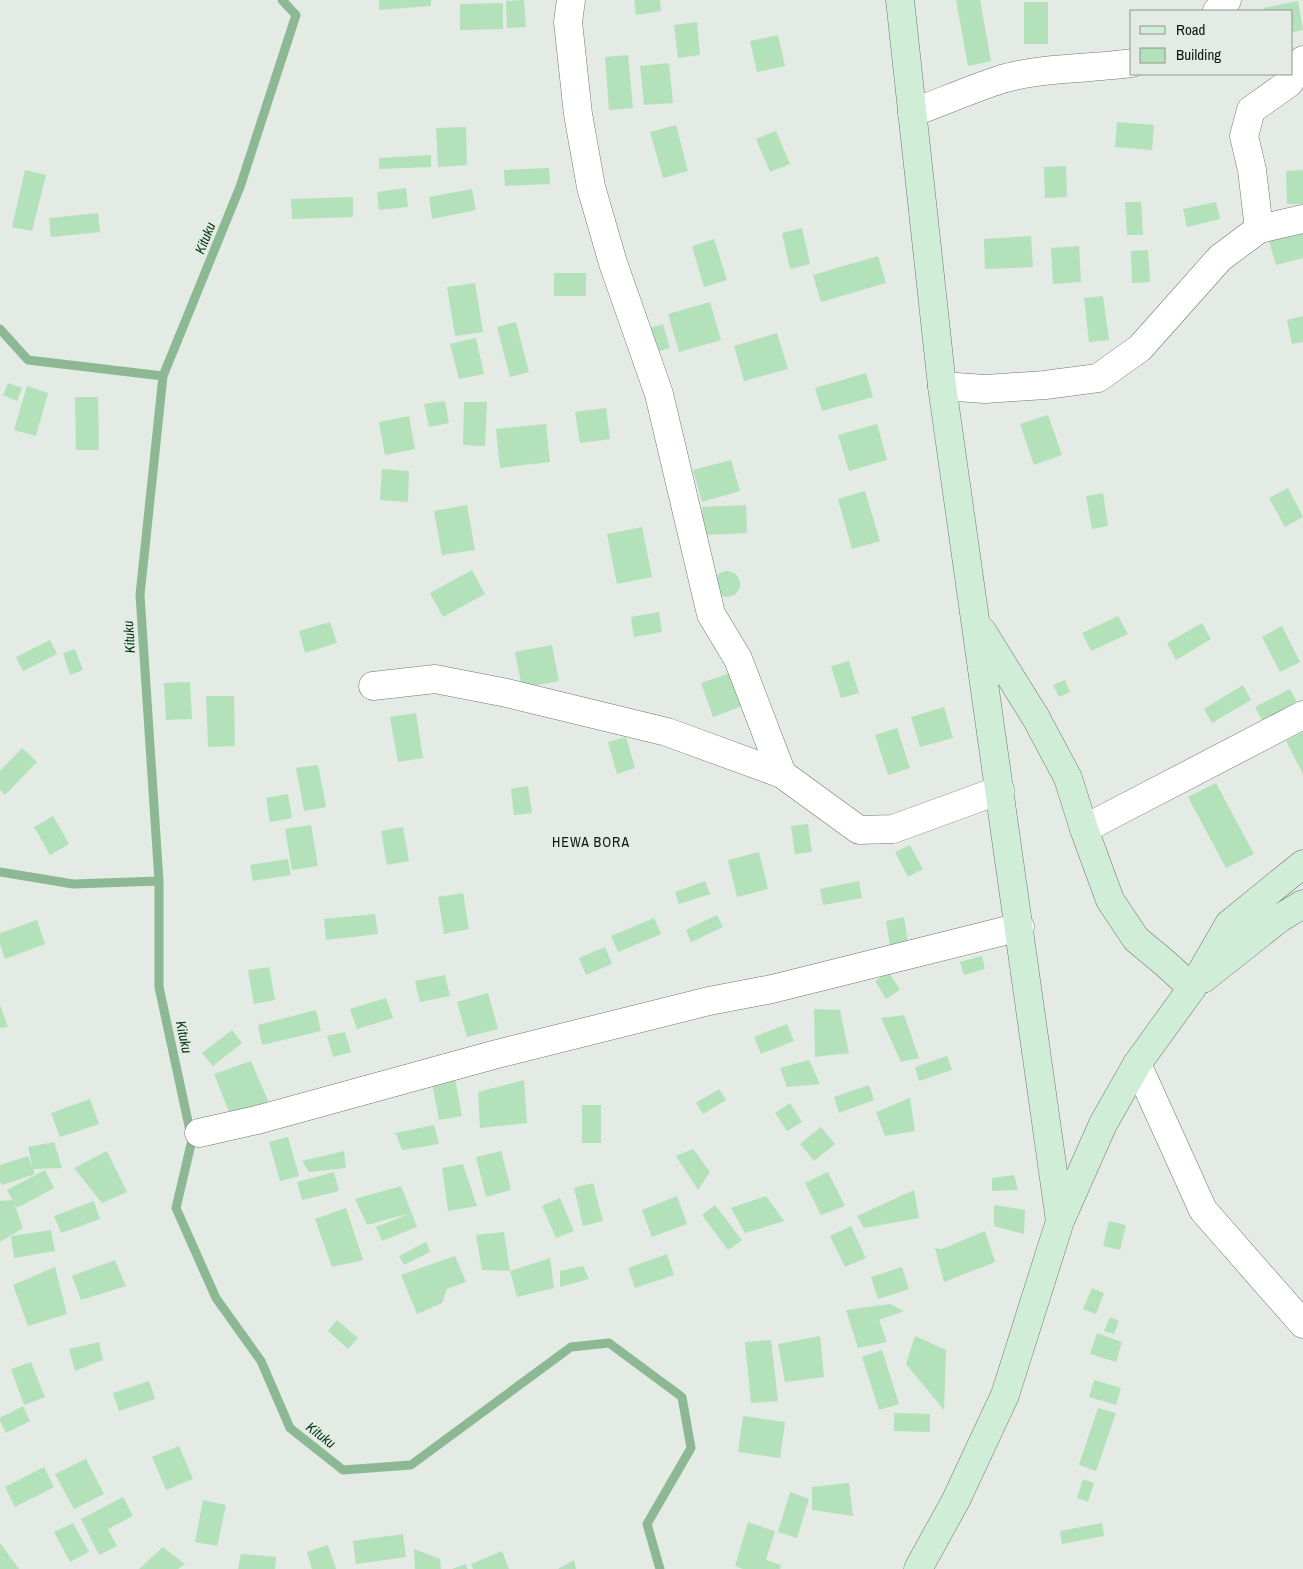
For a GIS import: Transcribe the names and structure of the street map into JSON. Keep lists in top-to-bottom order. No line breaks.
{"districts":["HEWA BORA"],"water":["Kituku"],"legend":["Road","Building"]}
